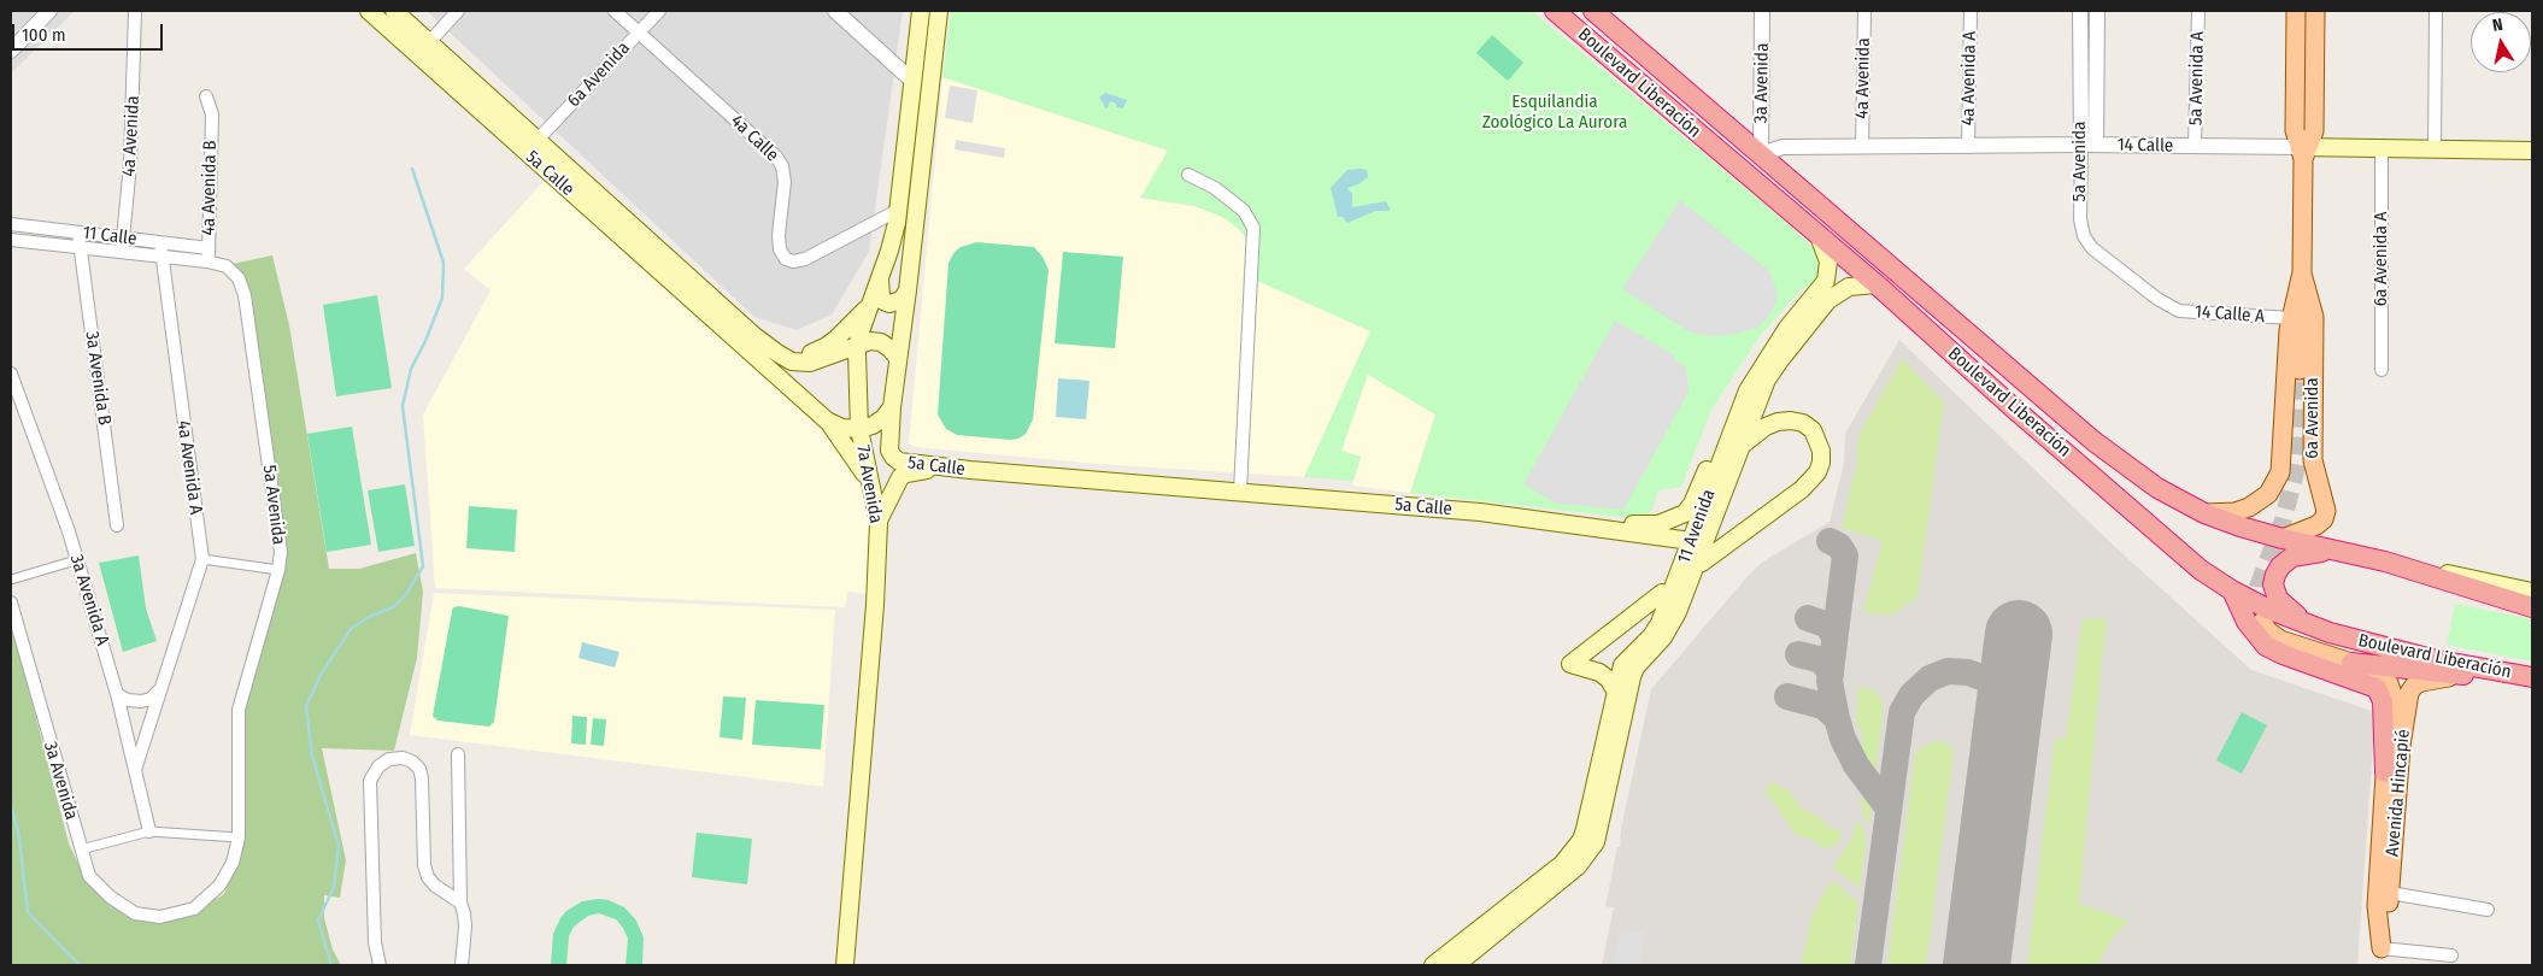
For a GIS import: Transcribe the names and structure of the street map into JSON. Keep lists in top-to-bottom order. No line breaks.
{"streets":{"highway":["Boulevard Liberación"],"main road":["6a Avenida","14 Calle","5a Calle","7a Avenida","11 Avenida","Avenida Hincapié"],"street":["4a Avenida","4a Avenida A","5a Avenida A","3a Avenida","4a Calle","5a Avenida","4a Avenida B","11 Calle","6a Avenida A","14 Calle A","3a Avenida B","3a Avenida A"]},"crossings":[["6a Avenida","Boulevard Liberación"],["6a Avenida","4a Calle"],["6a Avenida","14 Calle"],["6a Avenida","5a Calle"],["6a Avenida","14 Calle A"],["4a Avenida","14 Calle"],["4a Avenida","11 Calle"],["4a Avenida A","14 Calle"],["4a Avenida A","11 Calle"],["4a Avenida A","3a Avenida A"],["5a Avenida A","14 Calle"],["Boulevard Liberación","3a Avenida"],["Boulevard Liberación","14 Calle"],["Boulevard Liberación","11 Avenida"],["3a Avenida","14 Calle"],["3a Avenida","5a Avenida"],["4a Calle","7a Avenida"],["14 Calle","5a Avenida"],["14 Calle","6a Avenida A"],["5a Avenida","4a Avenida B"],["5a Avenida","11 Calle"],["5a Avenida","14 Calle A"],["5a Calle","7a Avenida"],["4a Avenida B","11 Calle"],["11 Calle","3a Avenida B"]],"parks":["Esquilandia Zoológico La Aurora"],"scale_bar":"100 m","north":"top"}
